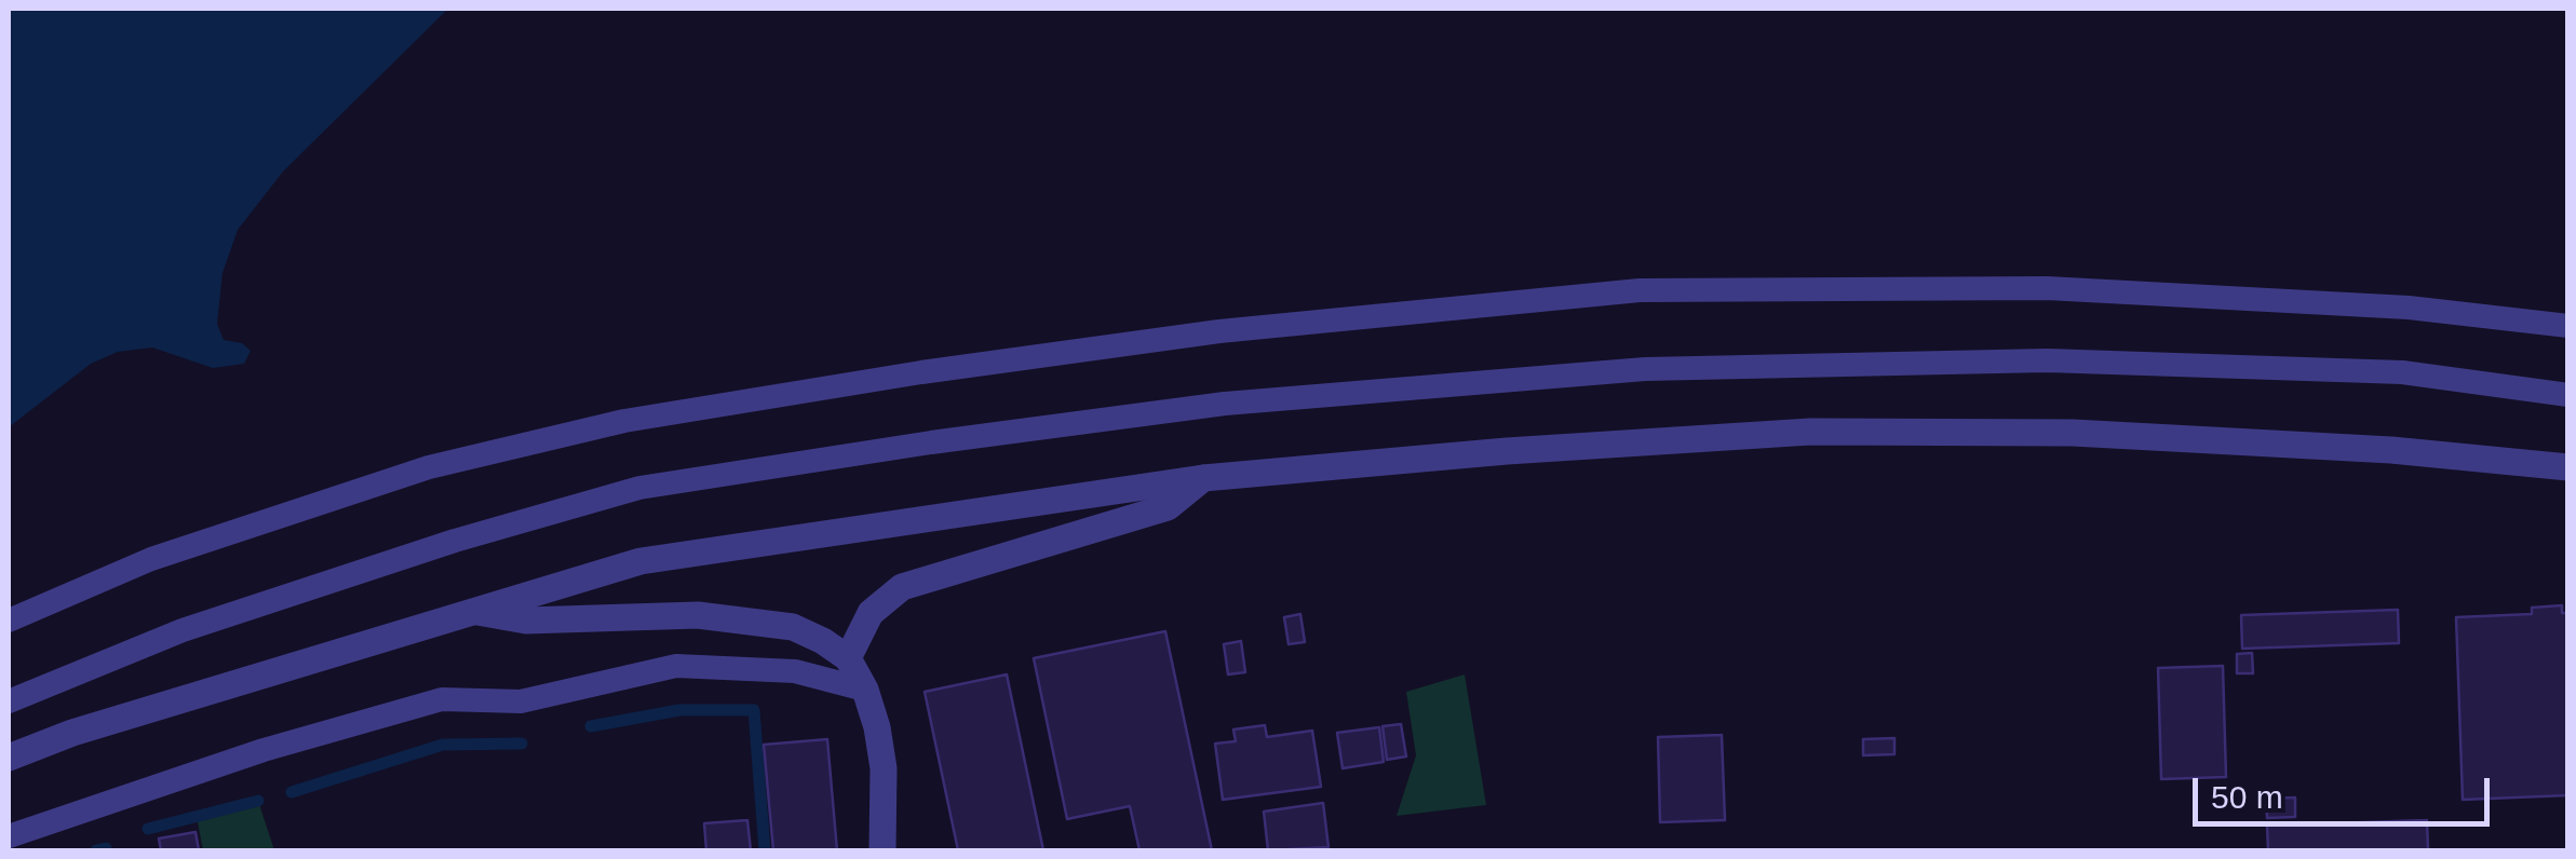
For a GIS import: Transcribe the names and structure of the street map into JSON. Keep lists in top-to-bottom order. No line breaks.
{"scale_bar":"50 m"}
